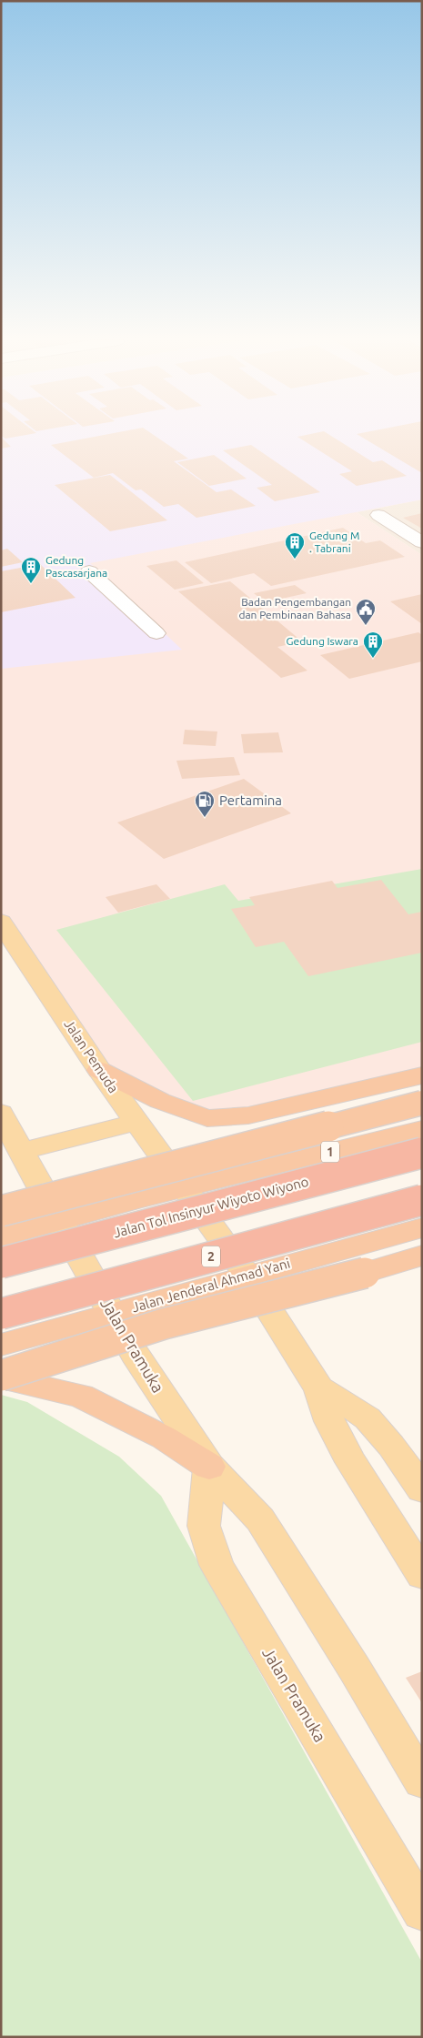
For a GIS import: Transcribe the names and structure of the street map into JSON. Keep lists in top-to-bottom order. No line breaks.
{"streets":{"highway":["1","Jalan Tol Insinyur Wiyoto Wiyono","2","Jalan Jenderal Ahmad Yani"],"main road":["Jalan Pemuda","Jalan Pramuka"]},"crossings":[["Jalan Pemuda","1"],["1","Jalan Pramuka"],["Jalan Jenderal Ahmad Yani","Jalan Pramuka"]],"places":{"building":["Gedung M . Tabrani","Gedung Pascasarjana","Gedung Iswara"],"public building":["Badan Pengembangan dan Pembinaan Bahasa"],"fuel station":["Pertamina"]}}
